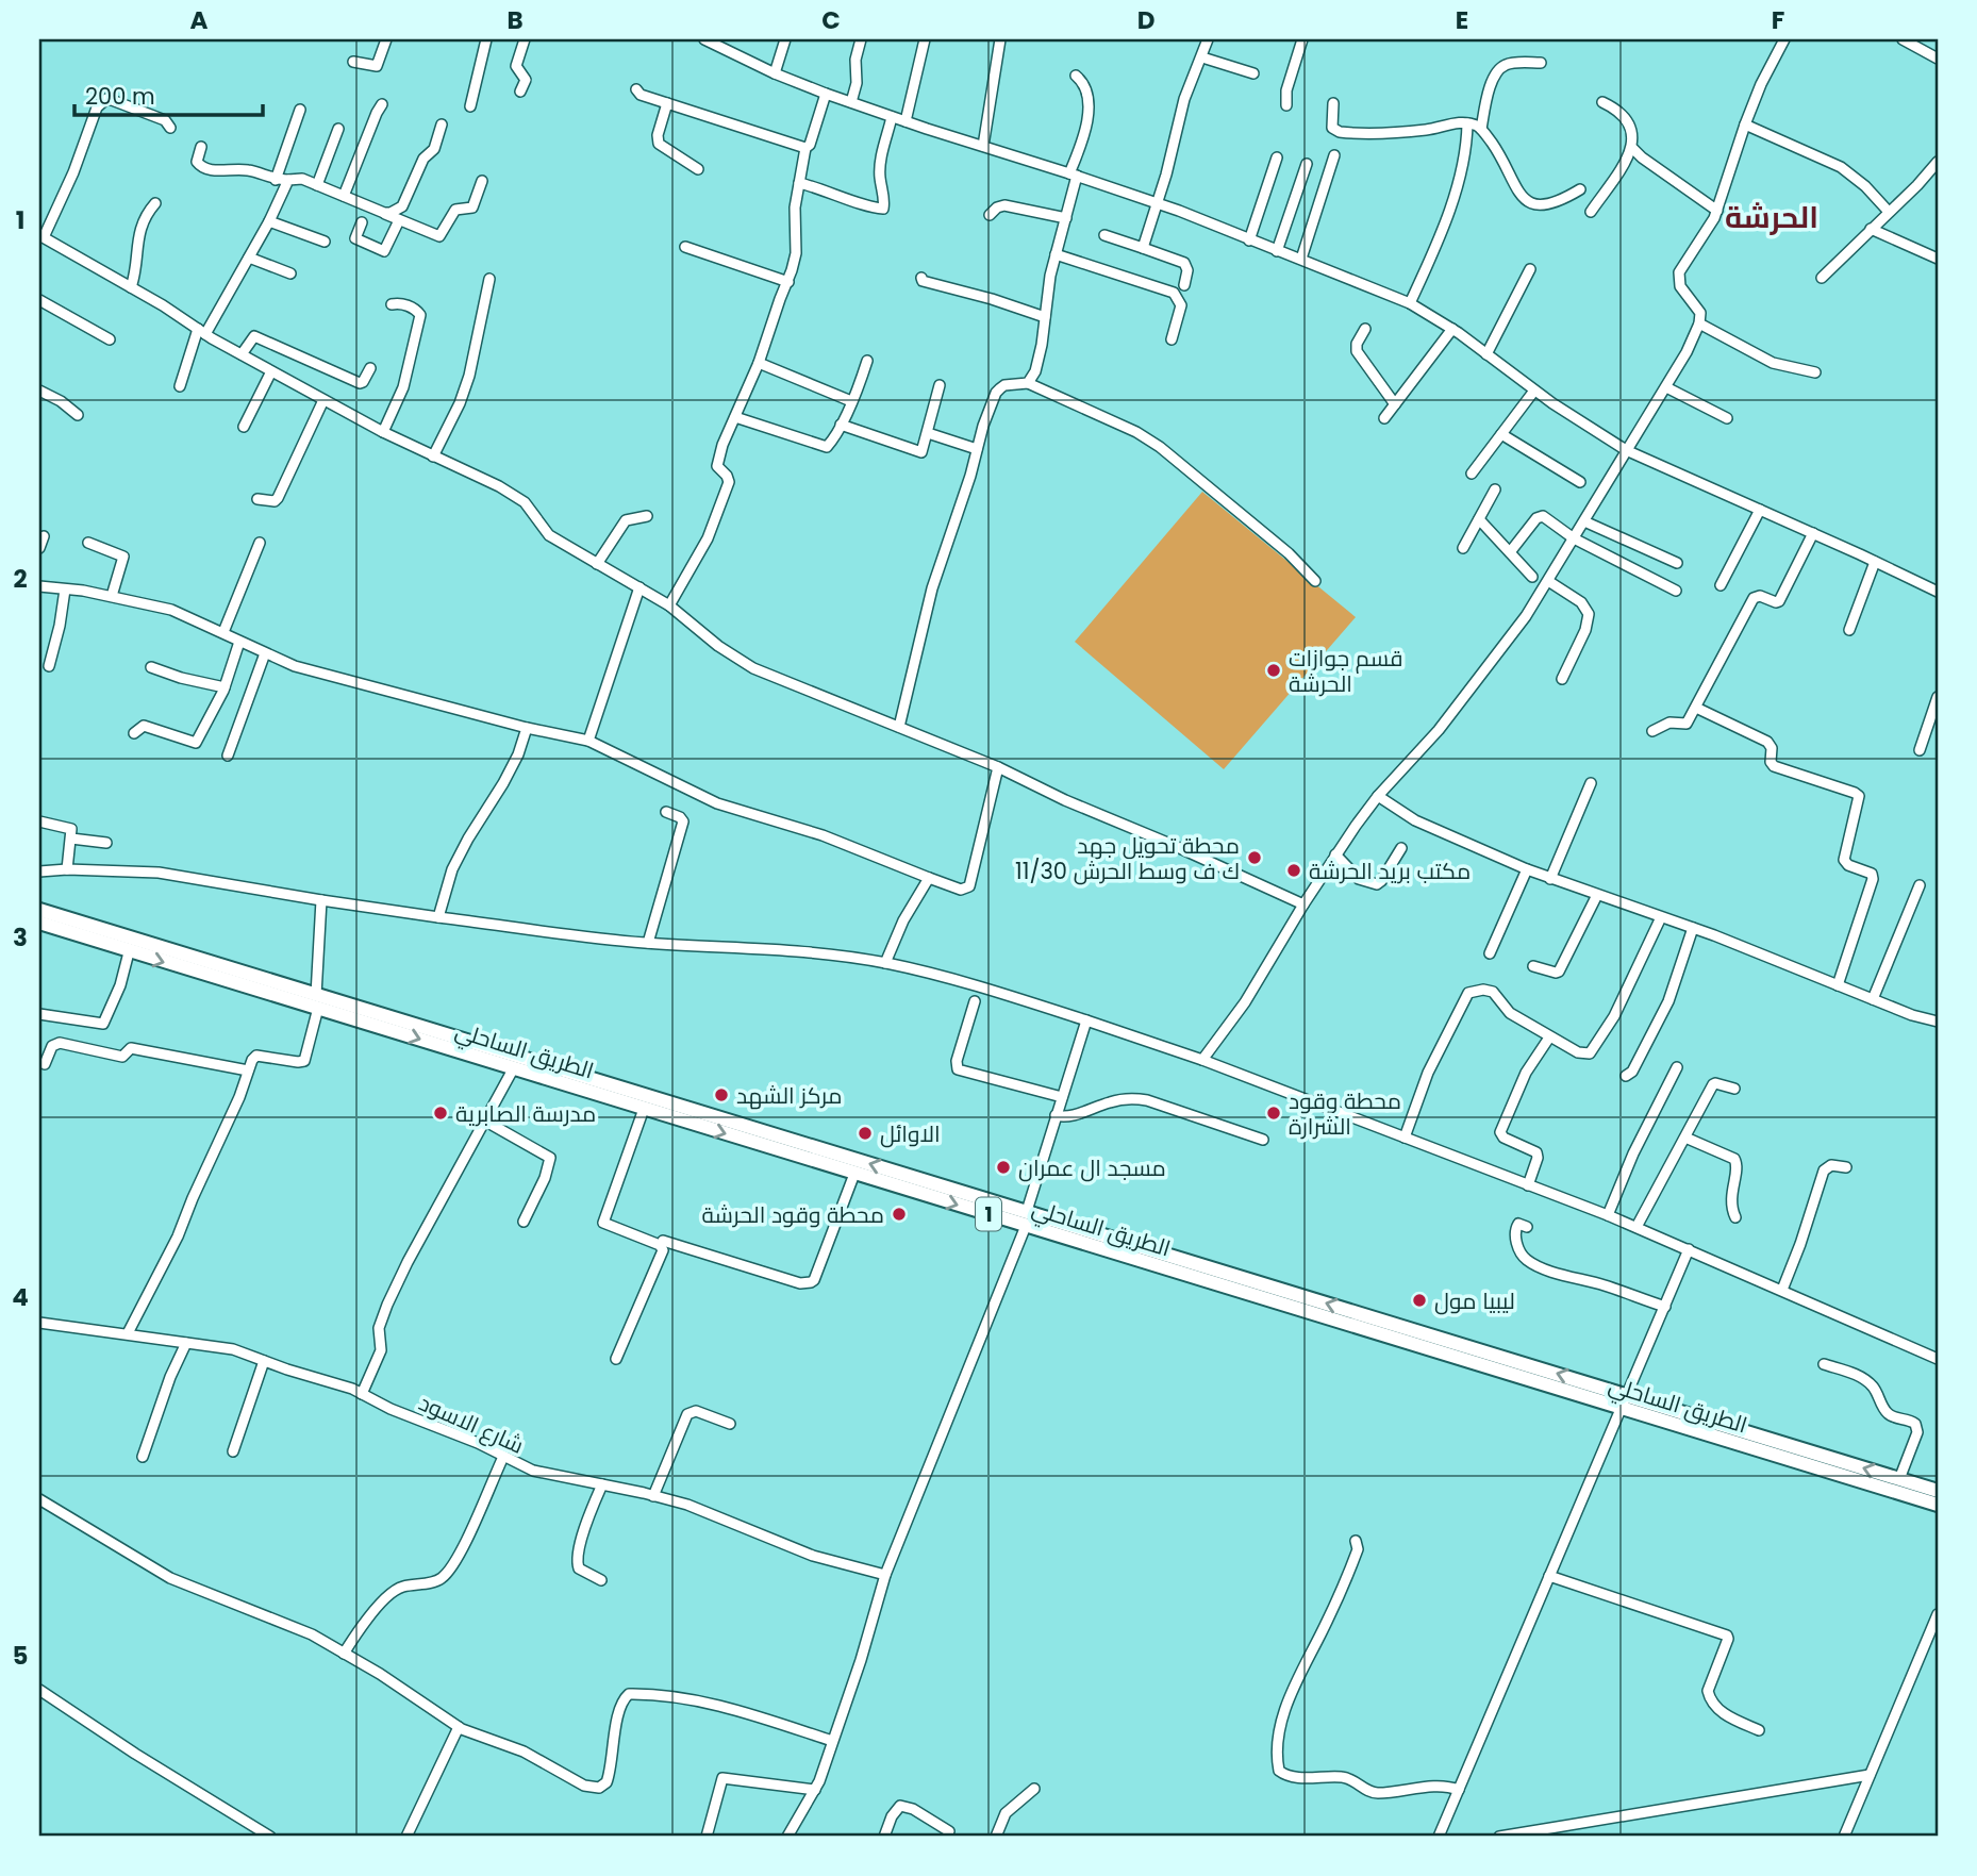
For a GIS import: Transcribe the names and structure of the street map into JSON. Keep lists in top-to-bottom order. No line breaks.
{"streets":{"highway":["الطريق الساحلي","1"],"street":["شارع الاسود"]},"districts":["الحرشة"],"places":["قسم جوازات الحرشة","محطة تحويل جهد 11/30 ك ف وسط الحرش","مكتب بريد الحرشة","مركز الشهد","مدرسة الصابرية","محطة وقود الشرارة","الاوائل","مسجد ال عمران","محطة وقود الحرشة","ليبيا مول"],"scale_bar":"200 m","grid":{"columns":["A","B","C","D","E","F"],"rows":["1","2","3","4","5"]}}
